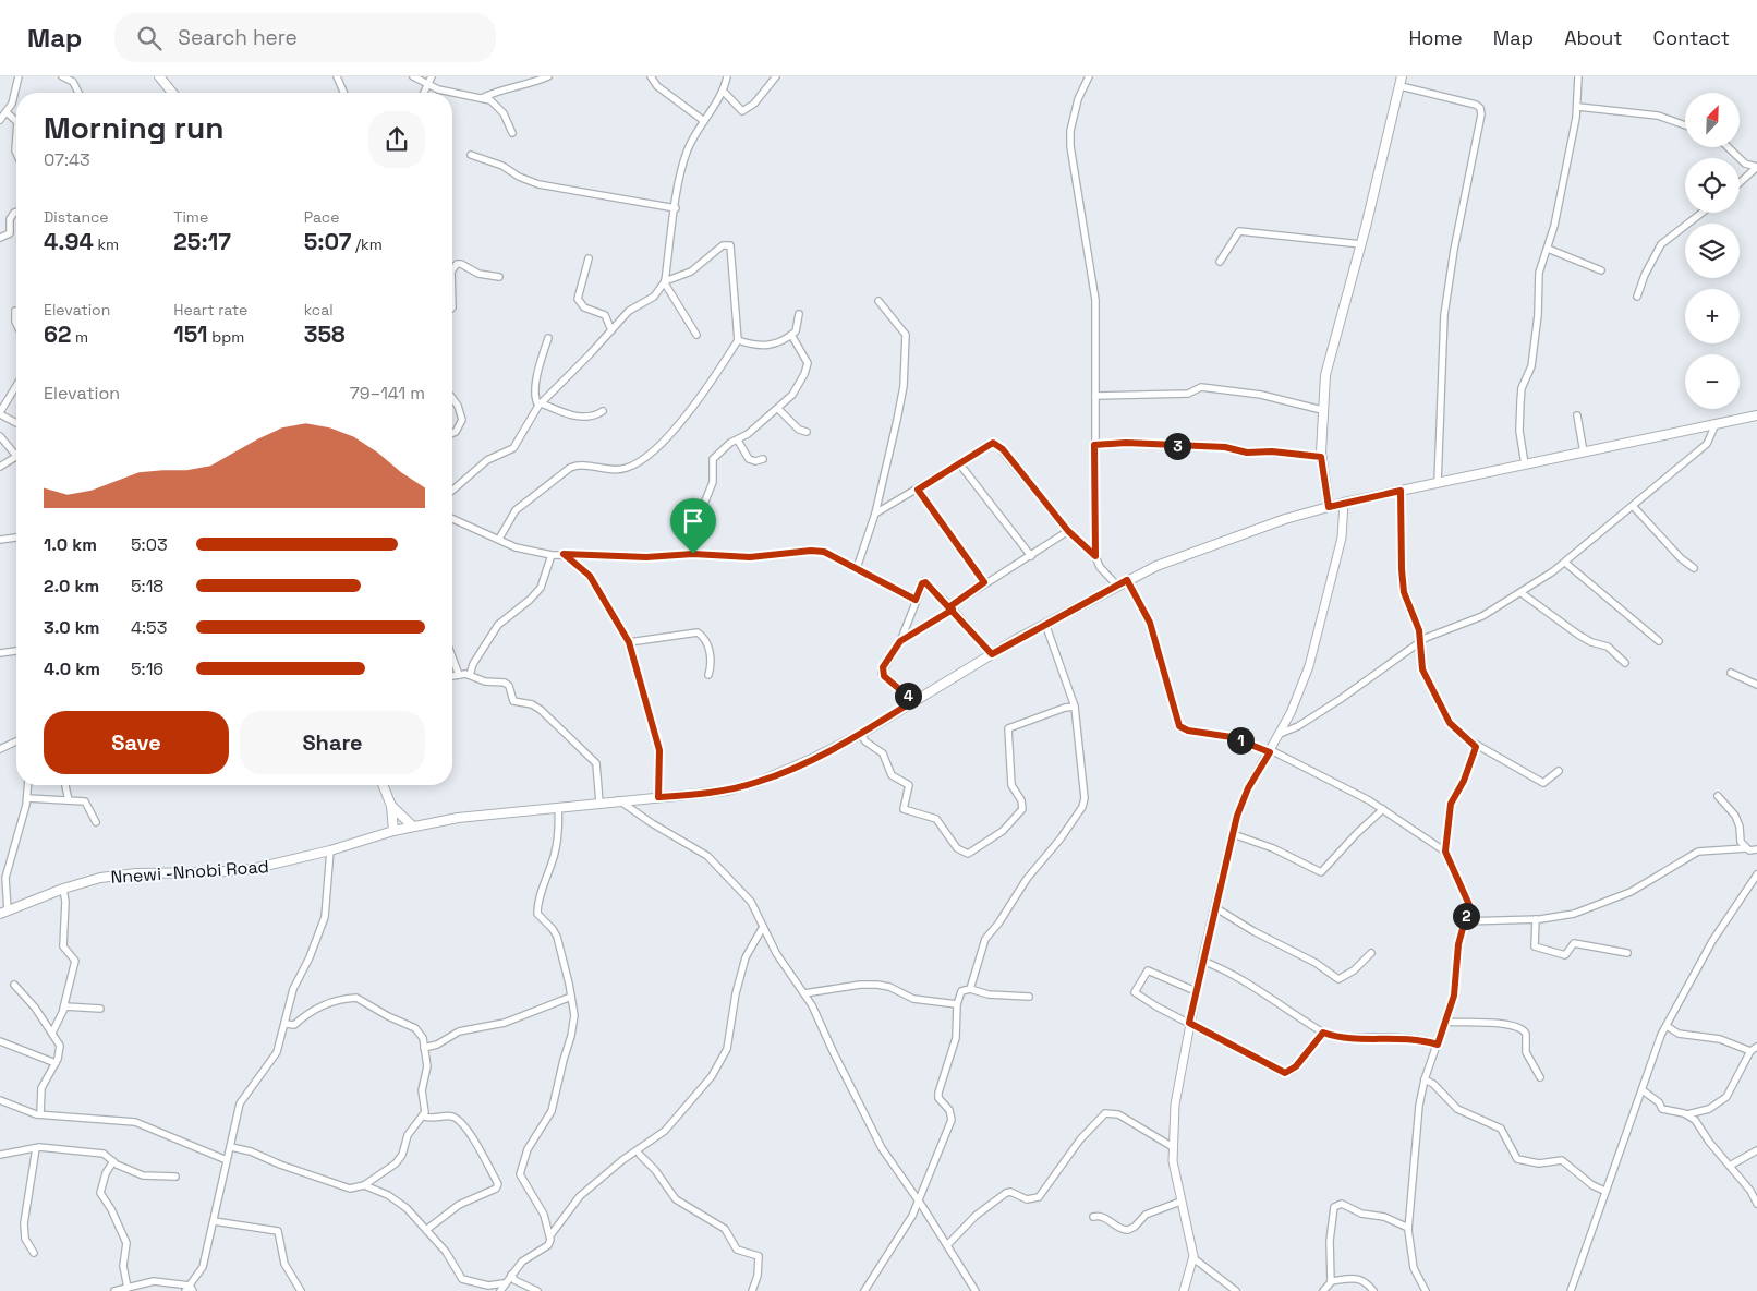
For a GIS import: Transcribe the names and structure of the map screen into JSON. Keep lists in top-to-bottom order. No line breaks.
{"streets":{"main road":["Nnewi -Nnobi Road"]},"north":"top right","page":{"header":"Map","search":"Search here","nav":["Home","Map","About","Contact"],"map_buttons":["+","−"],"heading":["Morning run","07:43"],"stats":[["Distance","4.94 km"],["Time","25:17"],["Pace","5:07 /km"],["Elevation","62 m"],["Heart rate","151 bpm"],["kcal","358"]],"chart":["Elevation","79–141 m"],"pins":["3","4","1","2"],"list":[{"name":"1.0 km","note":"5:03"},{"name":"2.0 km","note":"5:18"},{"name":"3.0 km","note":"4:53"},{"name":"4.0 km","note":"5:16"}],"buttons":["Save","Share"]}}
